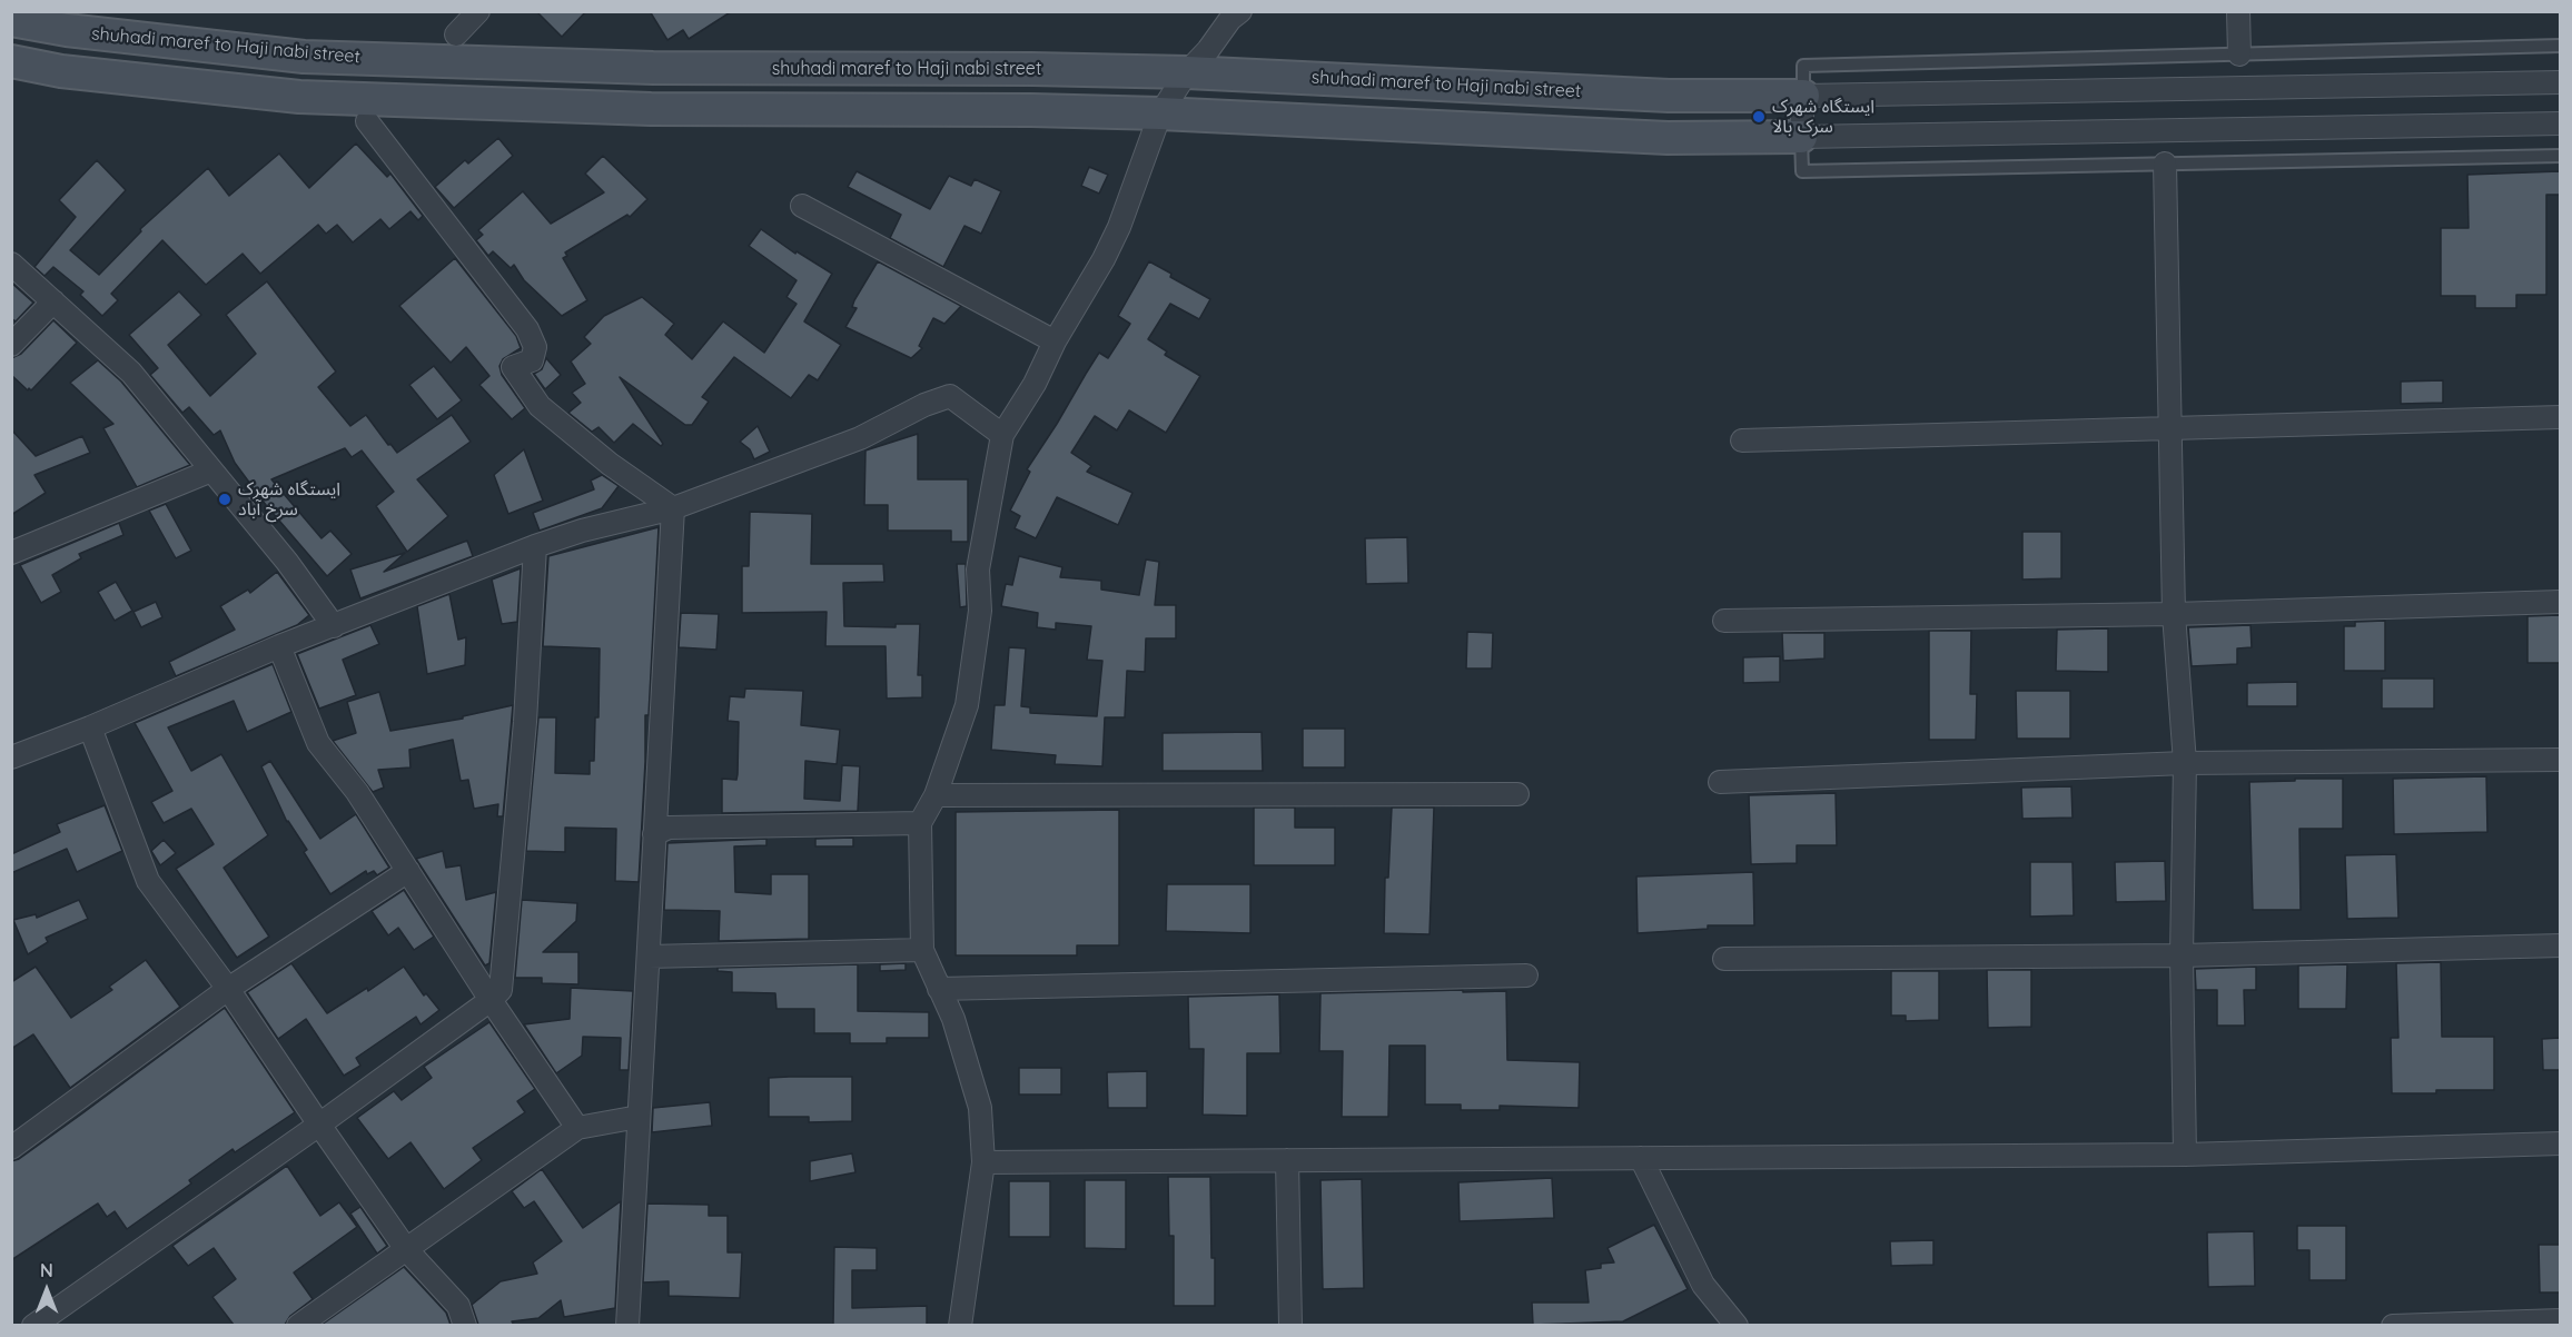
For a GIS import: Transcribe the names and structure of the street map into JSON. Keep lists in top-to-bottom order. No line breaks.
{"streets":{"main road":["shuhadi maref to Haji nabi street"]},"places":["ایستگاه شهرک سرک بالا","ایستگاه شهرک سرخ آباد"],"north":"top"}
